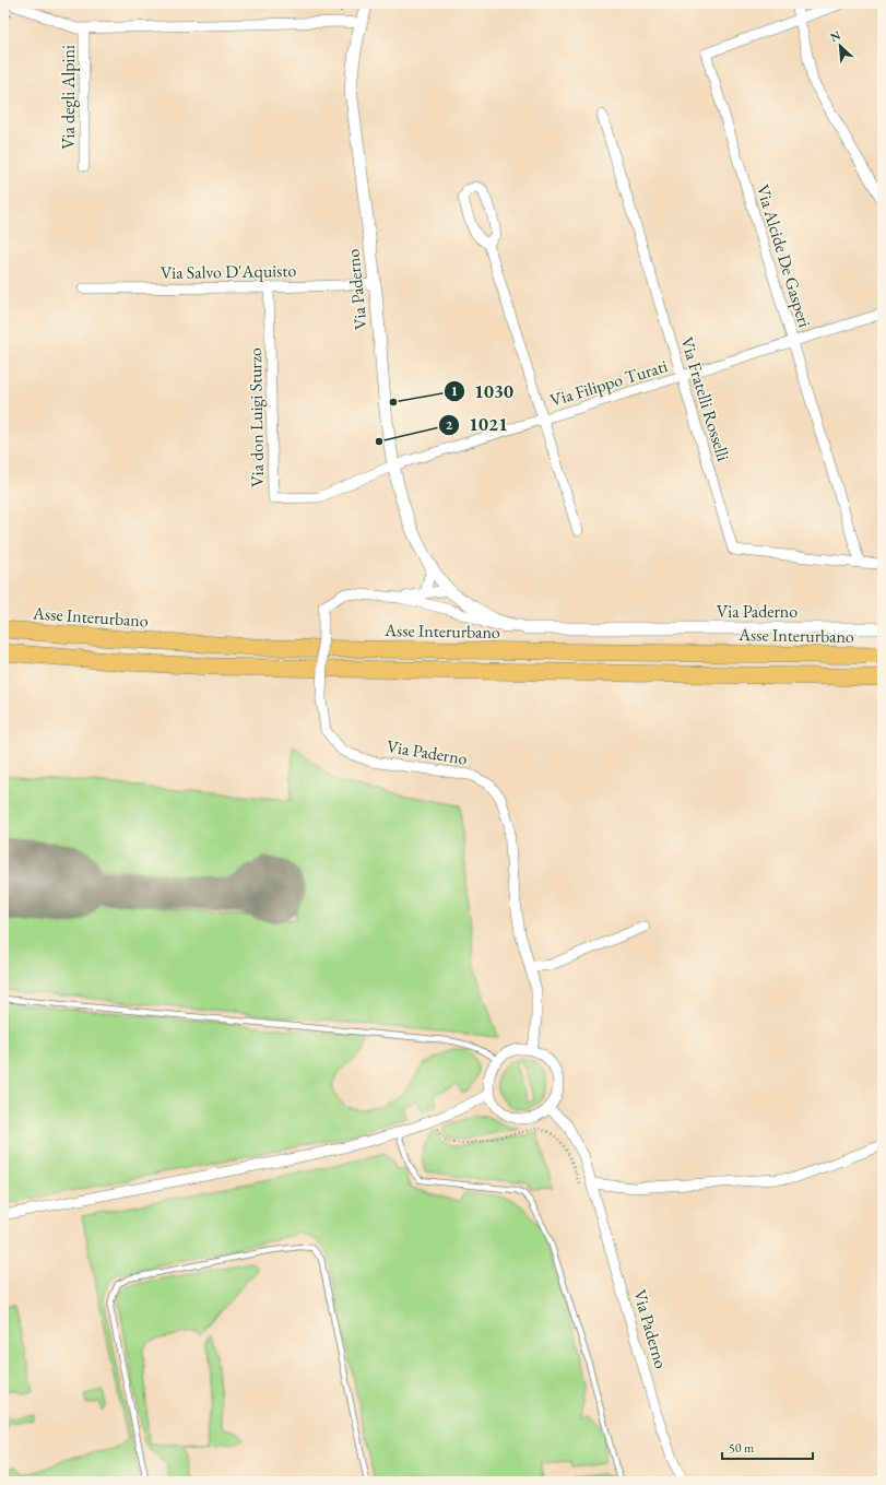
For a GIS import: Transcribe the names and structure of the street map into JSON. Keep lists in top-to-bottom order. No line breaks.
{"streets":{"highway":["Asse Interurbano"],"street":["Via degli Alpini","Via Alcide De Gasperi","Via Salvo D'Aquisto","Via Paderno","Via Filippo Turati","Via Fratelli Rosselli","Via don Luigi Sturzo"]},"crossings":[["Via degli Alpini","Via Paderno"],["Via Alcide De Gasperi","Via Filippo Turati"],["Via Alcide De Gasperi","Via Fratelli Rosselli"],["Via Salvo D'Aquisto","Via Paderno"],["Via Salvo D'Aquisto","Via don Luigi Sturzo"],["Via Paderno","Via Filippo Turati"],["Via Paderno","Via don Luigi Sturzo"],["Via Filippo Turati","Via Fratelli Rosselli"],["Via Filippo Turati","Via don Luigi Sturzo"]],"places":["1030","1021"],"scale_bar":"50 m","north":"top left"}
